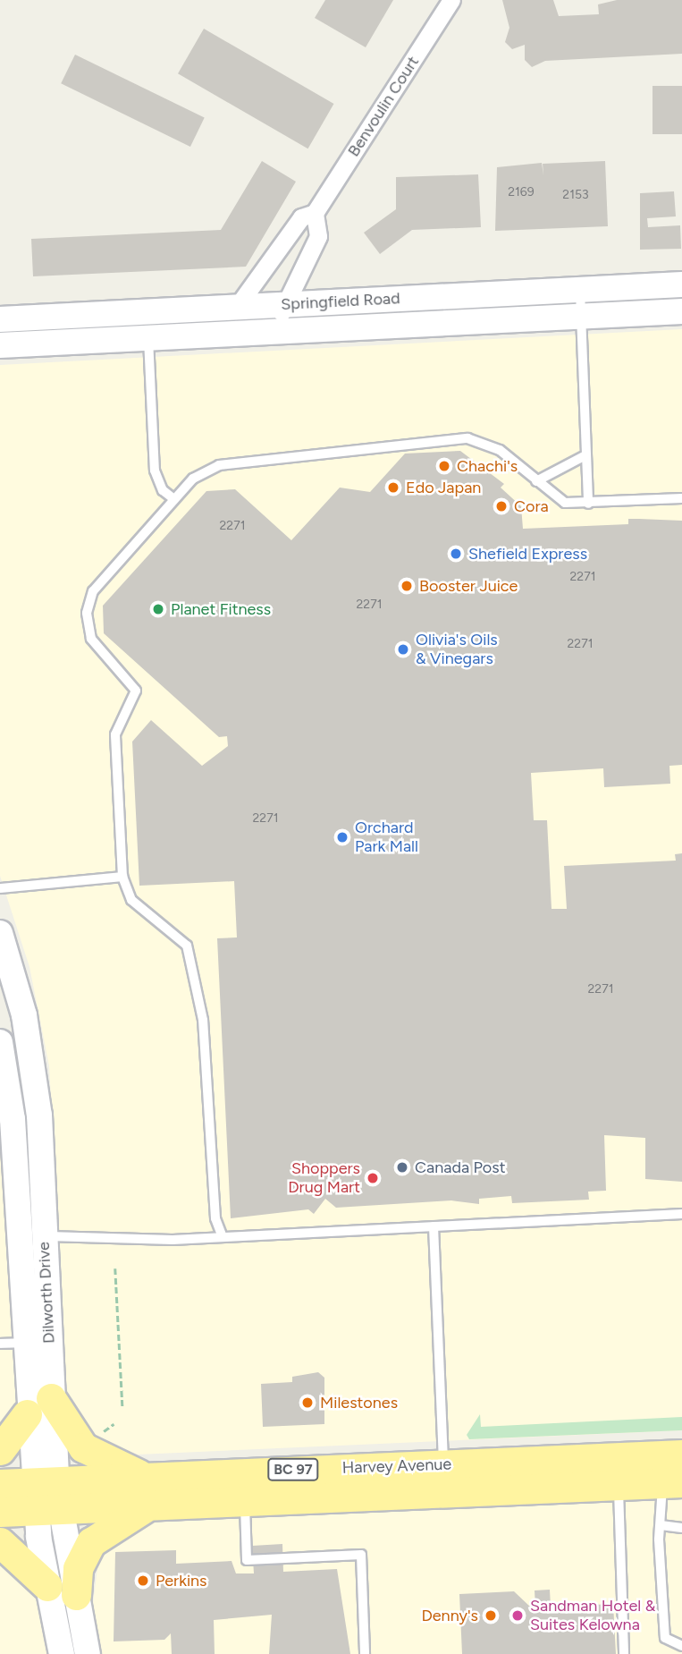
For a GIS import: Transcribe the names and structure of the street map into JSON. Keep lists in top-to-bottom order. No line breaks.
{"streets":{"highway":["Harvey Avenue","BC 97"],"main road":["Springfield Road","Dilworth Drive"],"street":["Benvoulin Court"]},"crossings":[["Benvoulin Court","Springfield Road"],["Dilworth Drive","Harvey Avenue"]],"places":["Chachi's","Edo Japan","Cora","Shefield Express","Booster Juice","Planet Fitness","Olivia's Oils & Vinegars","Orchard Park Mall","Canada Post","Shoppers Drug Mart","Milestones","Perkins","Denny's","Sandman Hotel & Suites Kelowna"],"house_numbers":["2169","2153","2271","2271","2271","2271","2271","2271"]}
